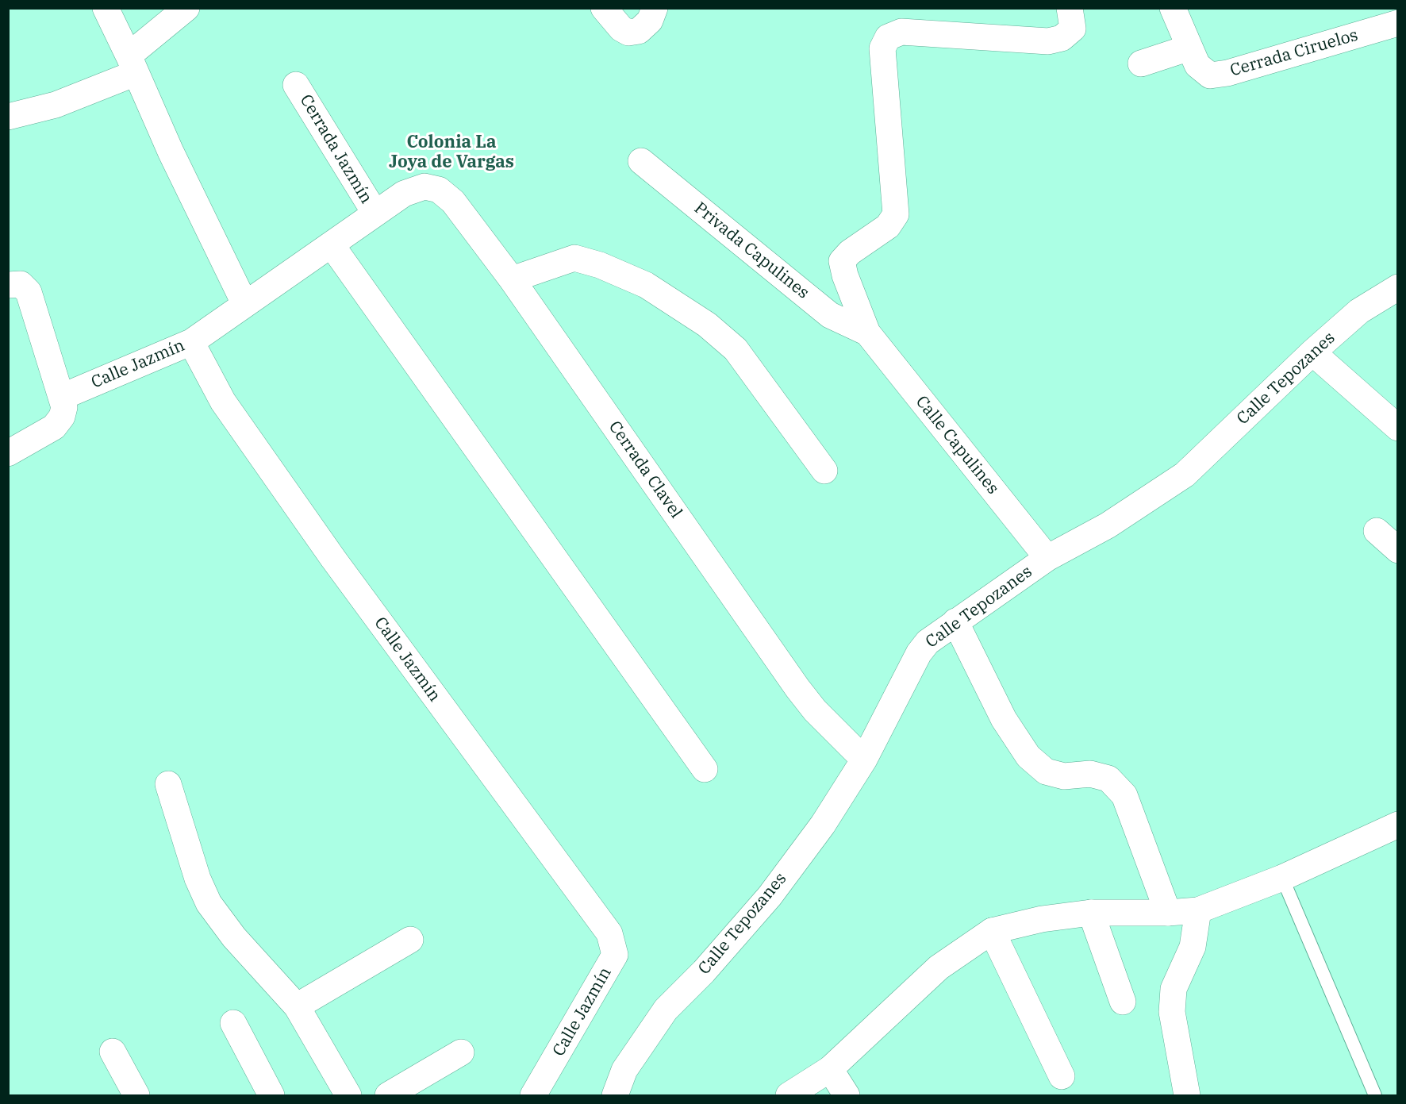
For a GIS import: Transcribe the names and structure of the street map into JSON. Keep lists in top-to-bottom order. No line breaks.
{"streets":{"street":["Cerrada Ciruelos","Cerrada Jazmín","Privada Capulines","Calle Jazmín","Calle Tepozanes","Calle Capulines","Cerrada Clavel"]},"crossings":[["Cerrada Jazmín","Cerrada Clavel"],["Privada Capulines","Calle Capulines"],["Calle Tepozanes","Calle Capulines"],["Calle Tepozanes","Cerrada Clavel"]],"districts":["Colonia La Joya de Vargas"]}
